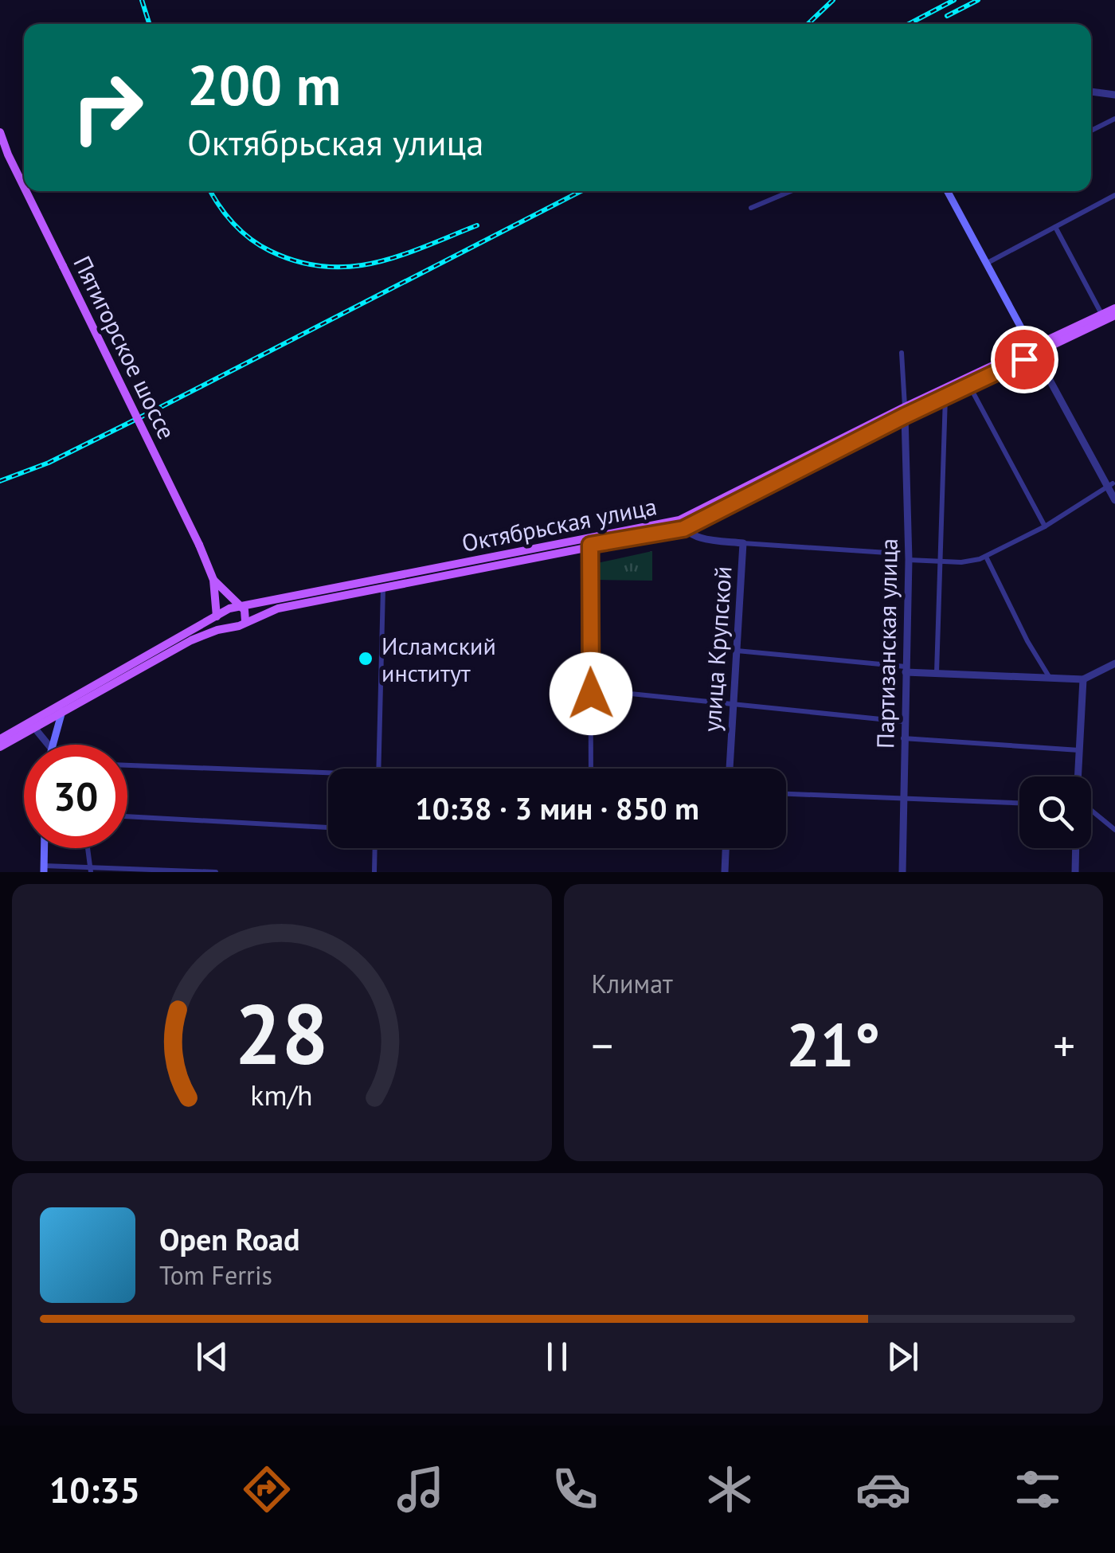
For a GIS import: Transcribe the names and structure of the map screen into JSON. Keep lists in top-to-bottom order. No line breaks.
{"streets":{"main road":["Пятигорское шоссе","Октябрьская улица"],"street":["Партизанская улица","улица Крупской"]},"crossings":[["Пятигорское шоссе","Октябрьская улица"],["Октябрьская улица","Партизанская улица"],["Октябрьская улица","улица Крупской"]],"places":["Исламский институт"],"page":{"turn":["200 m","Октябрьская улица"],"limit":"30","trip":"10:38 · 3 мин · 850 m","tile":"Климат","heat":["−","21°","+"],"song":["Open Road","Tom Ferris"],"tabs":"10:35","gauge":["28","km/h"]}}
